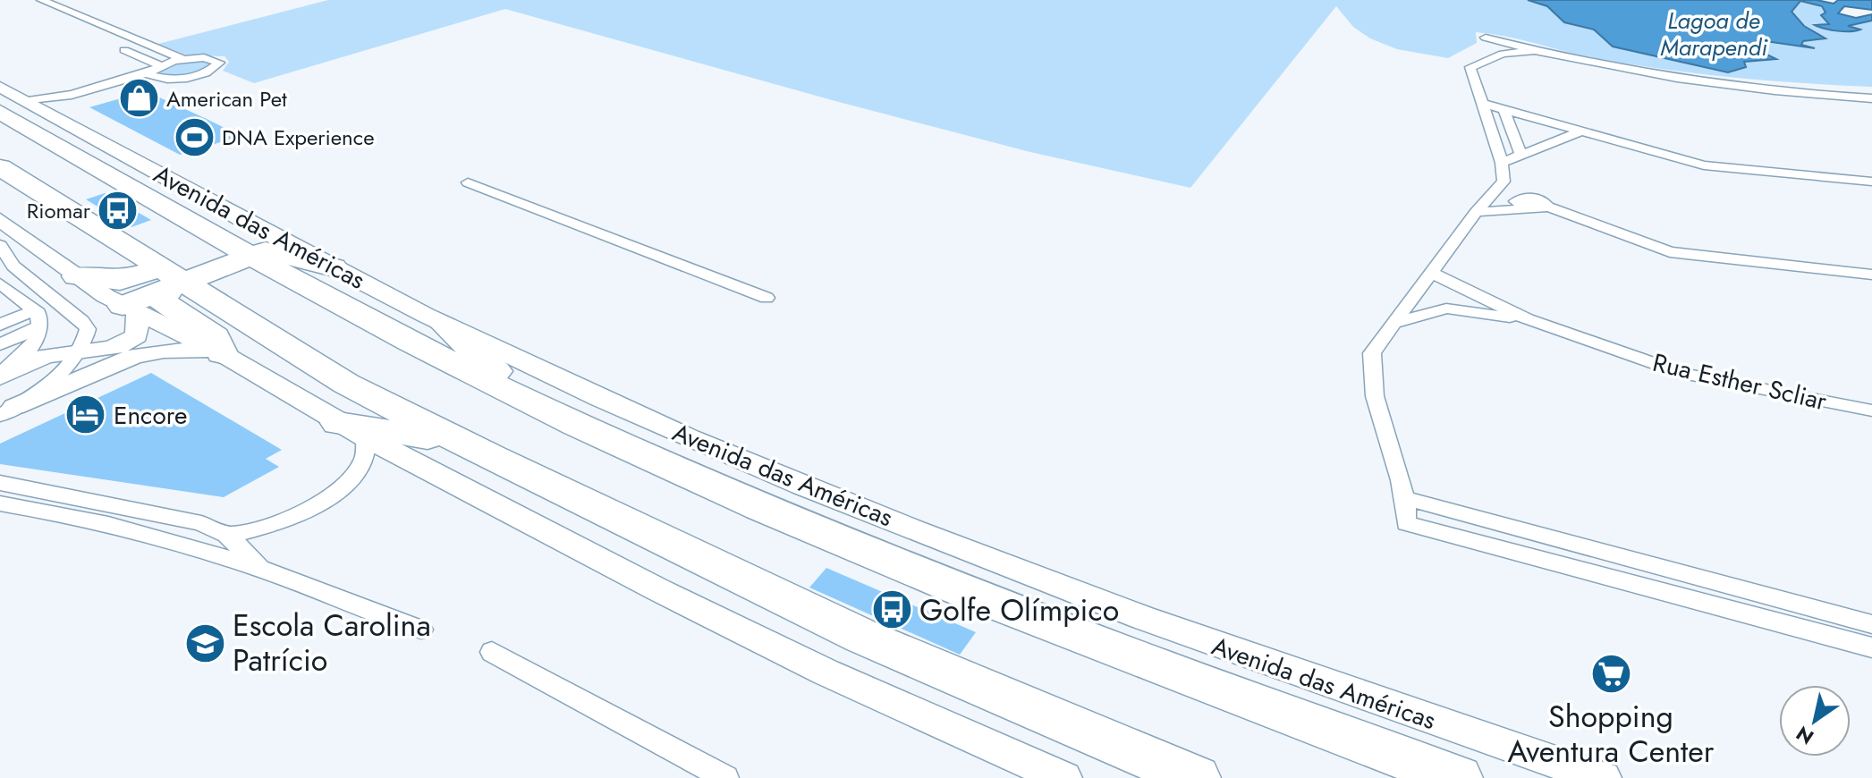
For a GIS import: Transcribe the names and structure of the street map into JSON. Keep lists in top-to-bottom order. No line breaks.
{"streets":{"highway":["Avenida das Américas"],"street":["Rua Esther Scliar"]},"water":["Lagoa de Marapendi"],"places":{"shop":["American Pet"],"sports":["DNA Experience"],"bus stop":["Riomar","Golfe Olímpico"],"hotel":["Encore"],"school or university":["Escola Carolina Patrício"],"supermarket":["Shopping Aventura Center"]},"north":"bottom left"}
